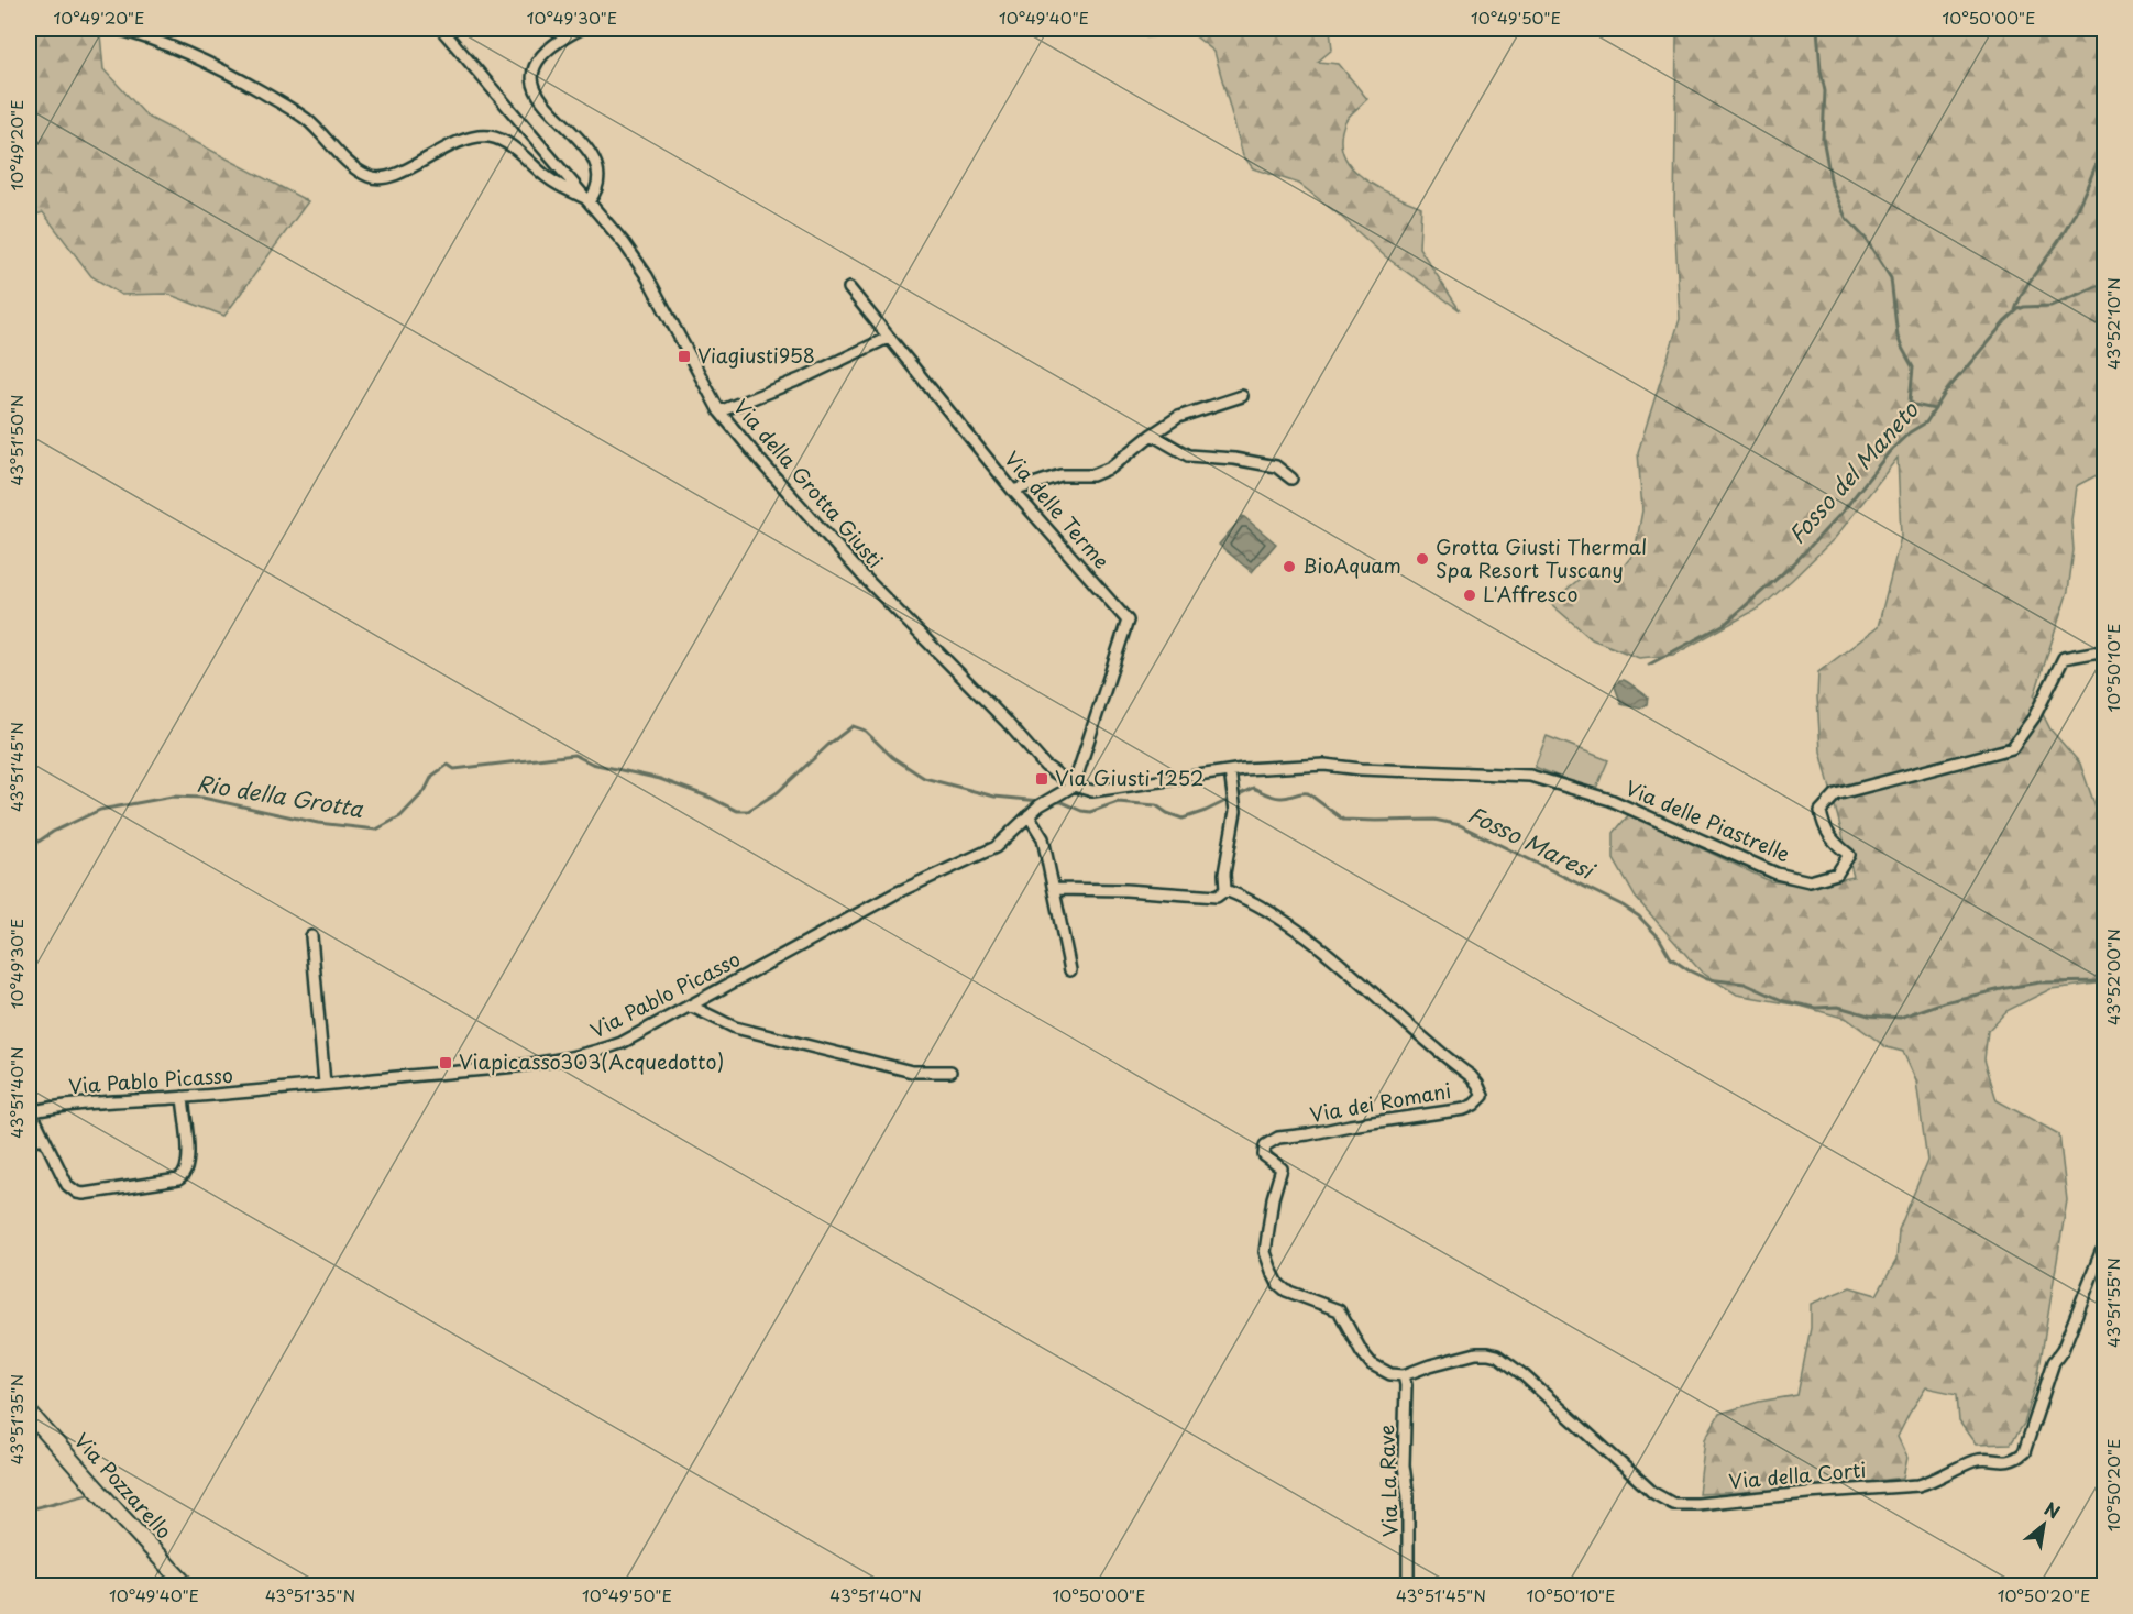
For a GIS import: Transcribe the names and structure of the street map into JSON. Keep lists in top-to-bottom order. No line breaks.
{"streets":{"street":["Via della Grotta Giusti","Via delle Terme","Via delle Piastrelle","Via Pablo Picasso","Via dei Romani","Via della Corti","Via La Rave","Via Pozzarello"]},"crossings":[["Via della Grotta Giusti","Via delle Terme"],["Via della Grotta Giusti","Via delle Piastrelle"],["Via della Grotta Giusti","Via Pablo Picasso"],["Via delle Terme","Via Pablo Picasso"],["Via dei Romani","Via della Corti"],["Via dei Romani","Via La Rave"],["Via della Corti","Via La Rave"]],"water":["Fosso del Maneto","Rio della Grotta","Fosso Maresi"],"places":{"transit":["Viagiusti958","Via Giusti 1252","Viapicasso303(Acquedotto)"],"other":["Grotta Giusti Thermal Spa Resort Tuscany","BioAquam","L'Affresco"]},"north":"top right","coordinates":["10°49'20\"E","10°49'30\"E","10°49'40\"E","10°49'50\"E","10°50'00\"E","43°52'10\"N","43°51'50\"N","10°50'10\"E","43°51'45\"N","43°52'00\"N","43°51'40\"N","43°51'55\"N","43°51'35\"N","10°50'20\"E"]}
